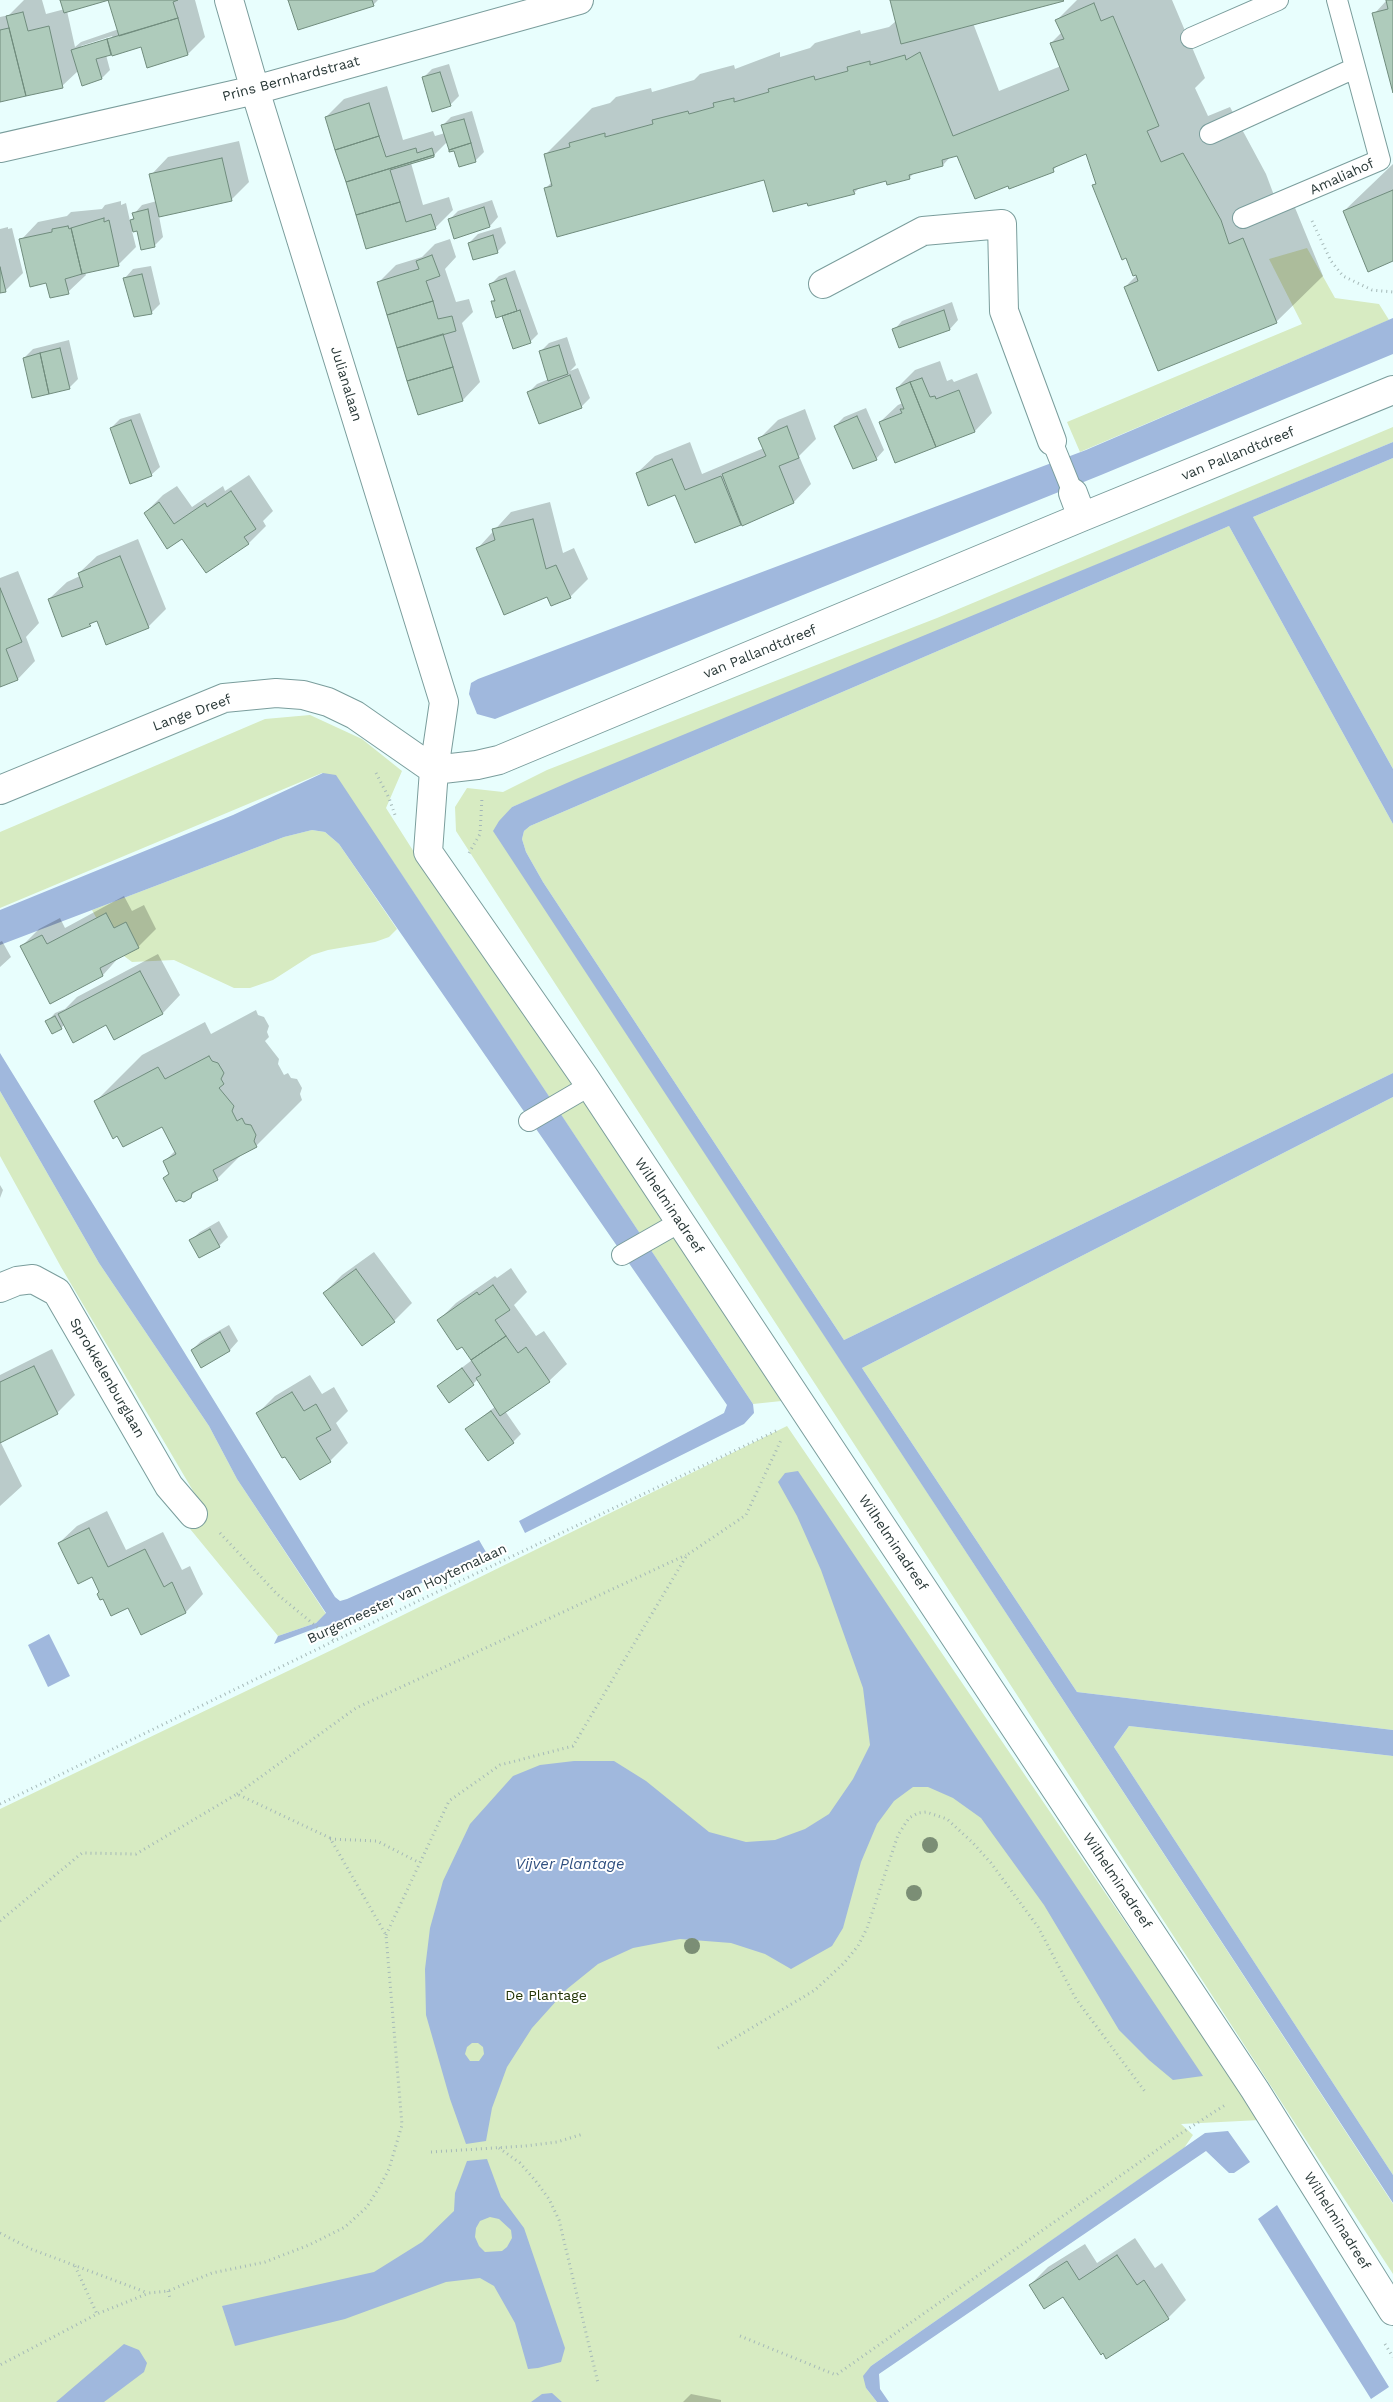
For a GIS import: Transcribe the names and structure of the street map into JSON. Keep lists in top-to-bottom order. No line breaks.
{"streets":{"street":["Prins Bernhardstraat","Julianalaan","van Pallandtdreef","Lange Dreef","Wilhelminadreef","Sprokkelenburglaan"],"lane":["Amaliahof"],"path":["Burgemeester van Hoytemalaan"]},"crossings":[["Prins Bernhardstraat","Julianalaan"],["Julianalaan","van Pallandtdreef"],["Julianalaan","Lange Dreef"],["Julianalaan","Wilhelminadreef"],["van Pallandtdreef","Lange Dreef"],["van Pallandtdreef","Wilhelminadreef"],["Lange Dreef","Wilhelminadreef"],["Wilhelminadreef","Burgemeester van Hoytemalaan"]],"water":["Vijver Plantage"],"parks":["De Plantage"]}
